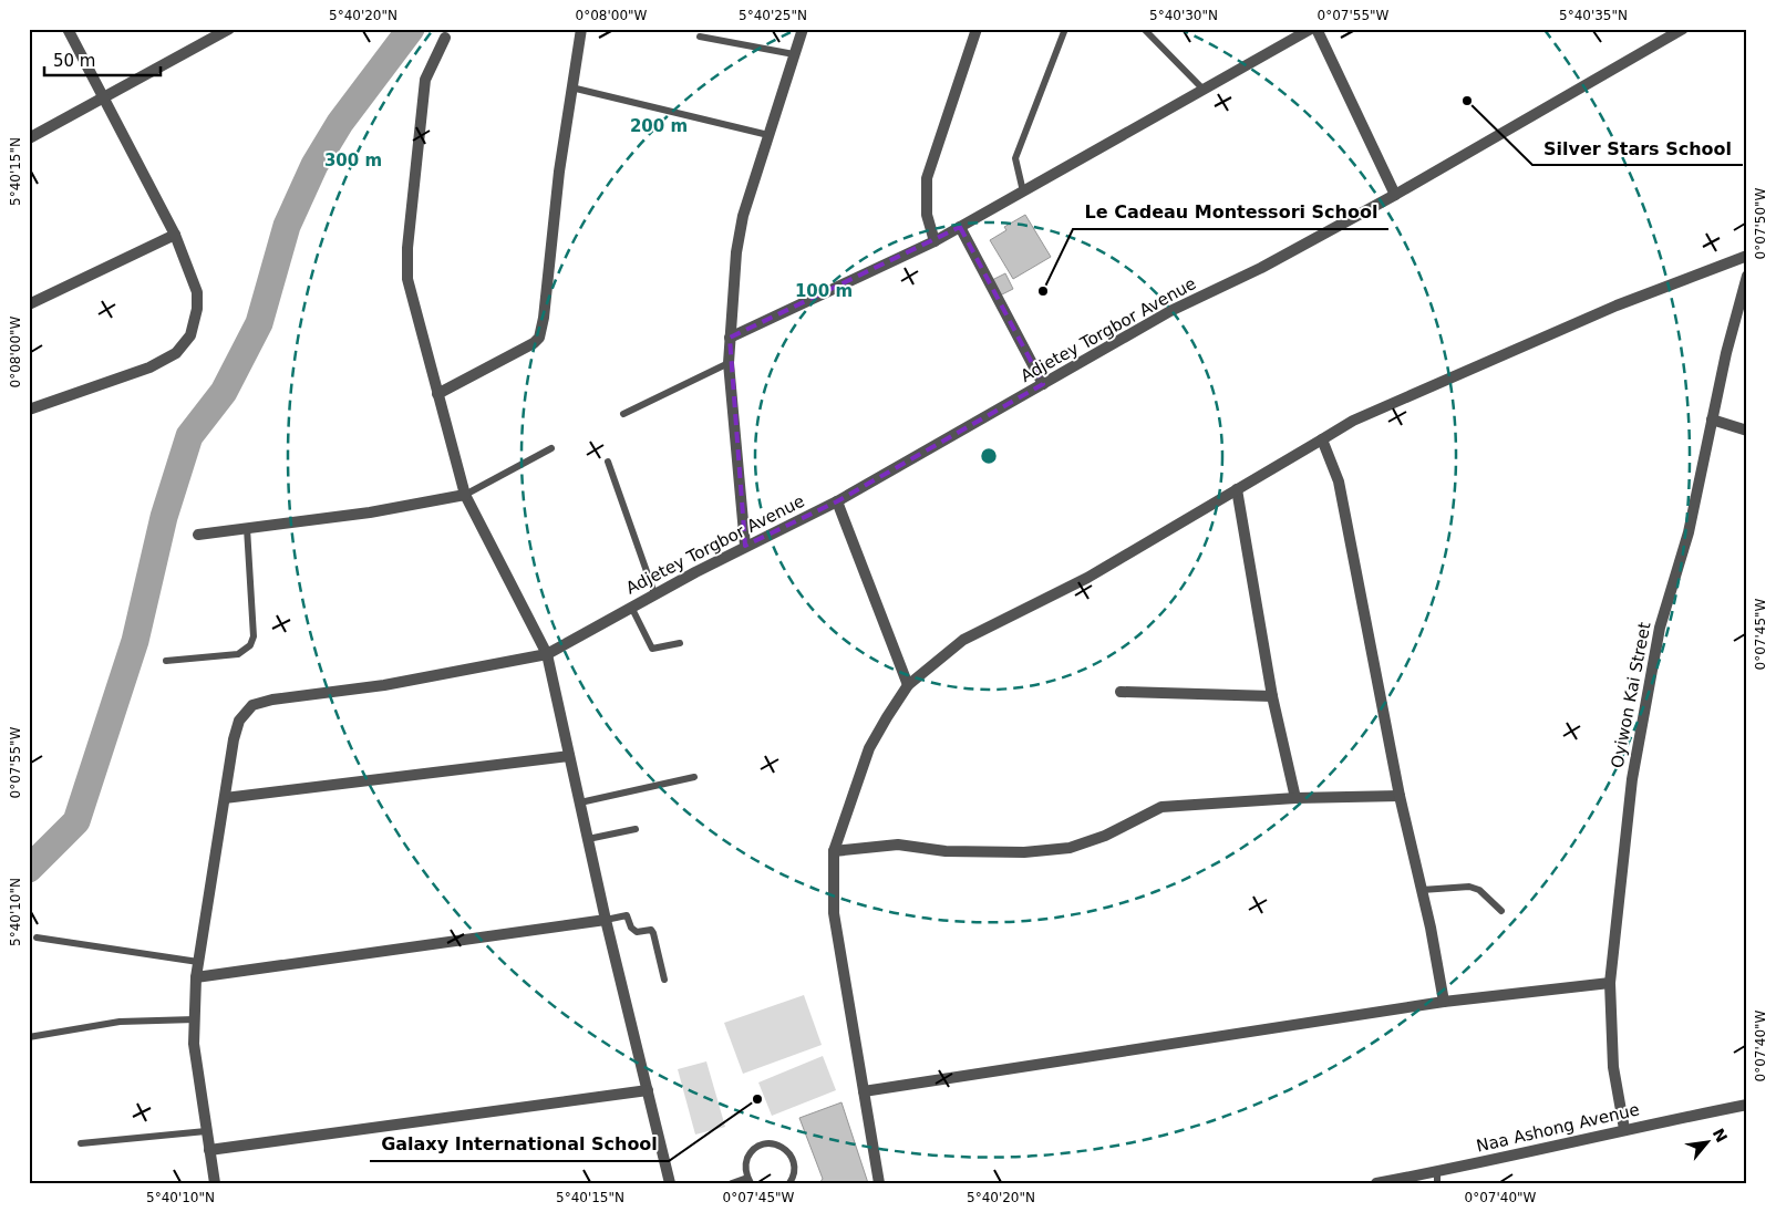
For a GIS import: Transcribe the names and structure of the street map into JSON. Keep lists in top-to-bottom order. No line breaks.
{"streets":{"street":["Adjetey Torgbor Avenue","Oyiwon Kai Street","Naa Ashong Avenue"]},"crossings":[["Oyiwon Kai Street","Naa Ashong Avenue"]],"places":["Silver Stars School","Le Cadeau Montessori School","Galaxy International School"],"scale_bar":"50 m","north":"top right","coordinates":["5°40'20\"N","0°08'00\"W","5°40'25\"N","5°40'30\"N","0°07'55\"W","5°40'35\"N","5°40'15\"N","0°07'50\"W","0°07'45\"W","5°40'10\"N","0°07'40\"W"],"rings":["200 m","300 m","100 m"]}
